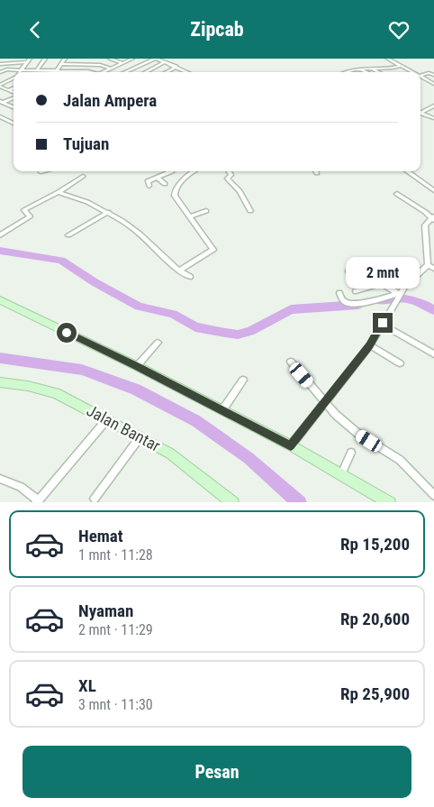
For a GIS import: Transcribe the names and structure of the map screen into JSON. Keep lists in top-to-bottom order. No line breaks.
{"streets":{"street":["Jalan Bantar"]},"page":{"header":"Zipcab","banner":["Jalan Ampera","Tujuan"],"bubble":"2 mnt","list":[{"name":"Hemat","note":"1 mnt · 11:28","value":"Rp 15,200"},{"name":"Nyaman","note":"2 mnt · 11:29","value":"Rp 20,600"},{"name":"XL","note":"3 mnt · 11:30","value":"Rp 25,900"}],"buttons":"Pesan"}}
